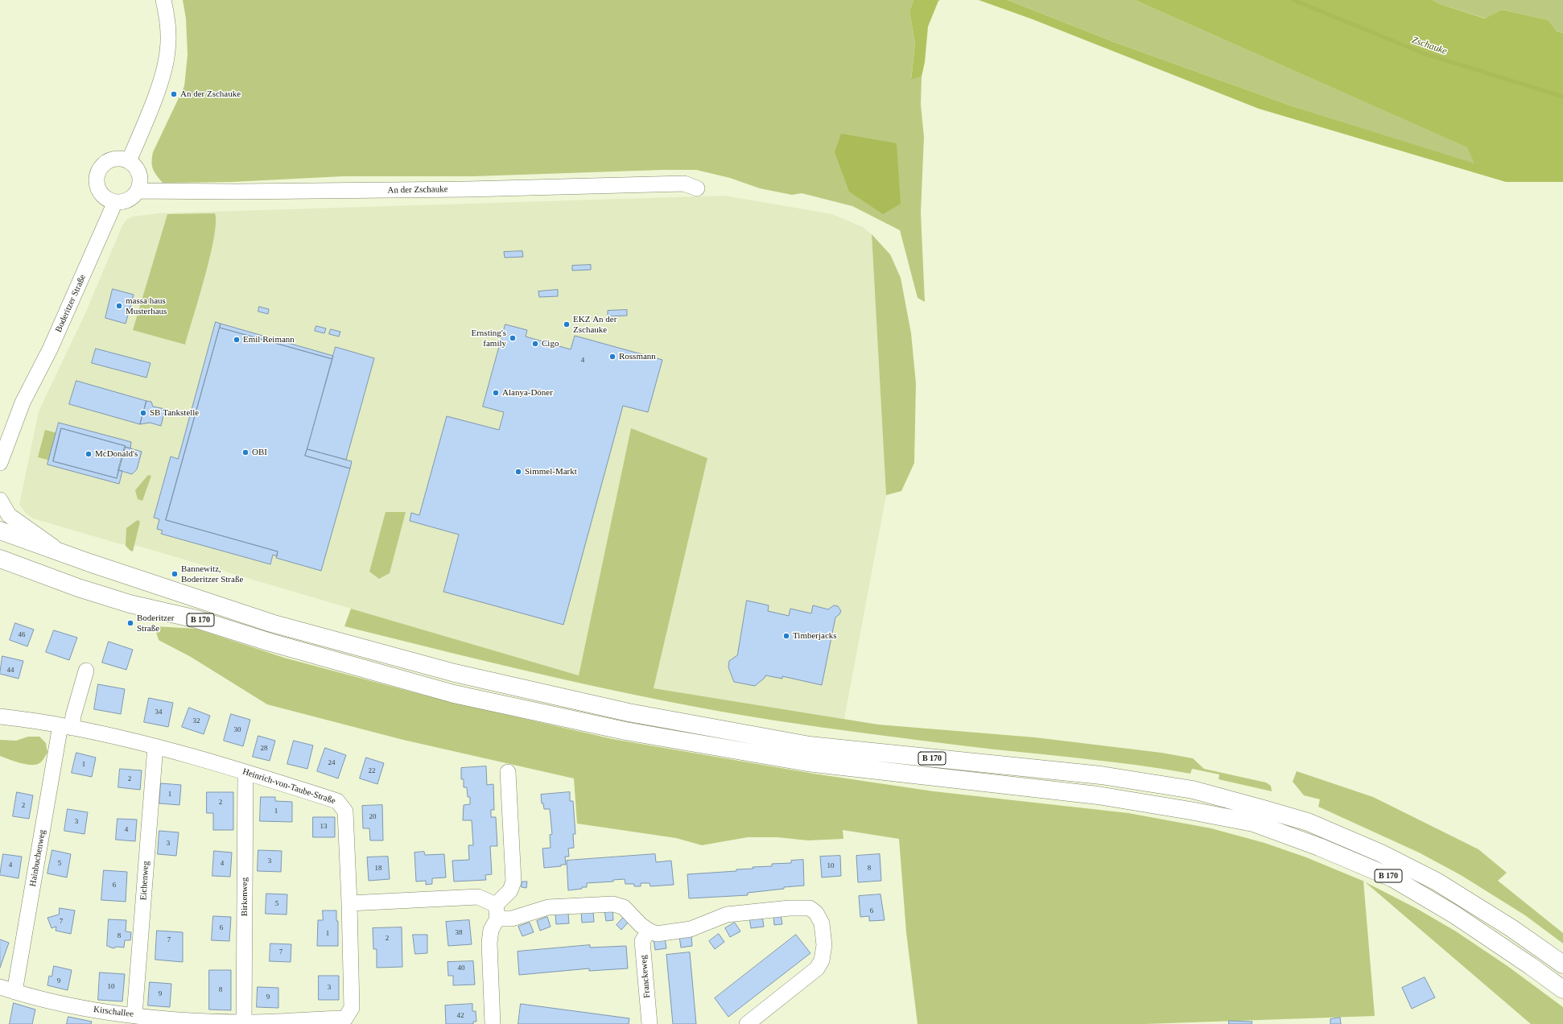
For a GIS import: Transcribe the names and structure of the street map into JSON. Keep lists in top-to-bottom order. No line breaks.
{"streets":{"main road":["B 170"],"street":["An der Zschauke","Boderitzer Straße","Heinrich-von-Taube-Straße","Hainbuchenweg","Eichenweg","Birkenweg","Franckeweg","Kirschallee"]},"crossings":[["An der Zschauke","Boderitzer Straße"],["Heinrich-von-Taube-Straße","Hainbuchenweg"],["Heinrich-von-Taube-Straße","Eichenweg"],["Heinrich-von-Taube-Straße","Birkenweg"],["Heinrich-von-Taube-Straße","Kirschallee"],["Hainbuchenweg","Kirschallee"],["Eichenweg","Kirschallee"],["Birkenweg","Kirschallee"]],"water":["Zschauke"],"places":["An der Zschauke","massa haus Musterhaus","EKZ An der Zschauke","Ernsting's family","Emil Reimann","Cigo","Rossmann","Alanya-Döner","SB Tankstelle","OBI","McDonald's","Simmel-Markt","Bannewitz, Boderitzer Straße","Boderitzer Straße","Timberjacks"],"house_numbers":["4","46","44","34","32","30","28","24","1","22","2","1","2","2","1","20","3","13","4","3","3","5","4","4","10","18","8","6","5","6","7","6","38","1","8","2","7","7","40","9","10","3","8","9","9","42"]}
